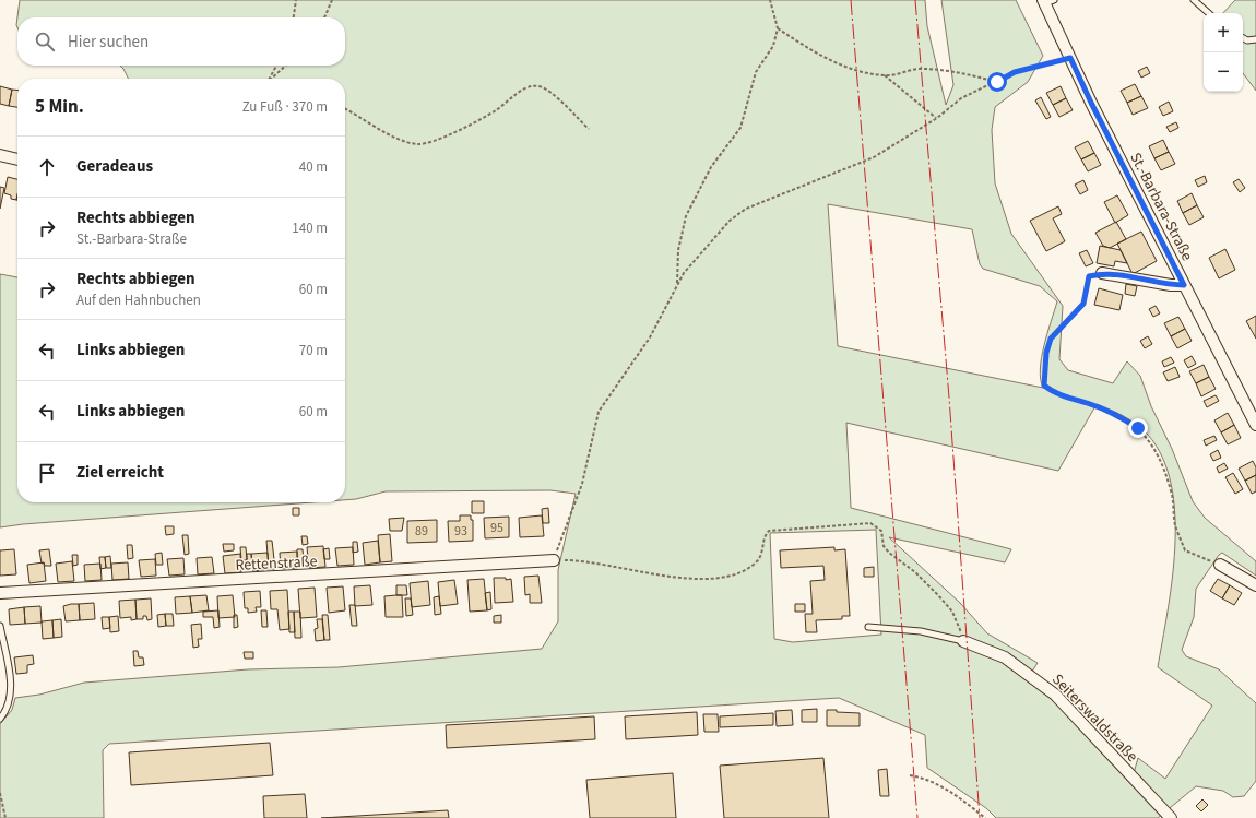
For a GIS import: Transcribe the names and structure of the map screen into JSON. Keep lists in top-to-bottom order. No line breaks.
{"streets":{"street":["St.-Barbara-Straße","Rettenstraße","Seiterswaldstraße"]},"house_numbers":["95","89","93"],"page":{"map_buttons":["+","−"],"search":"Hier suchen","heading":["5 Min.","Zu Fuß · 370 m"],"list":[["Geradeaus","40 m"],["Rechts abbiegen","St.-Barbara-Straße","140 m"],["Rechts abbiegen","Auf den Hahnbuchen","60 m"],["Links abbiegen","70 m"],["Links abbiegen","60 m"],"Ziel erreicht"]}}
